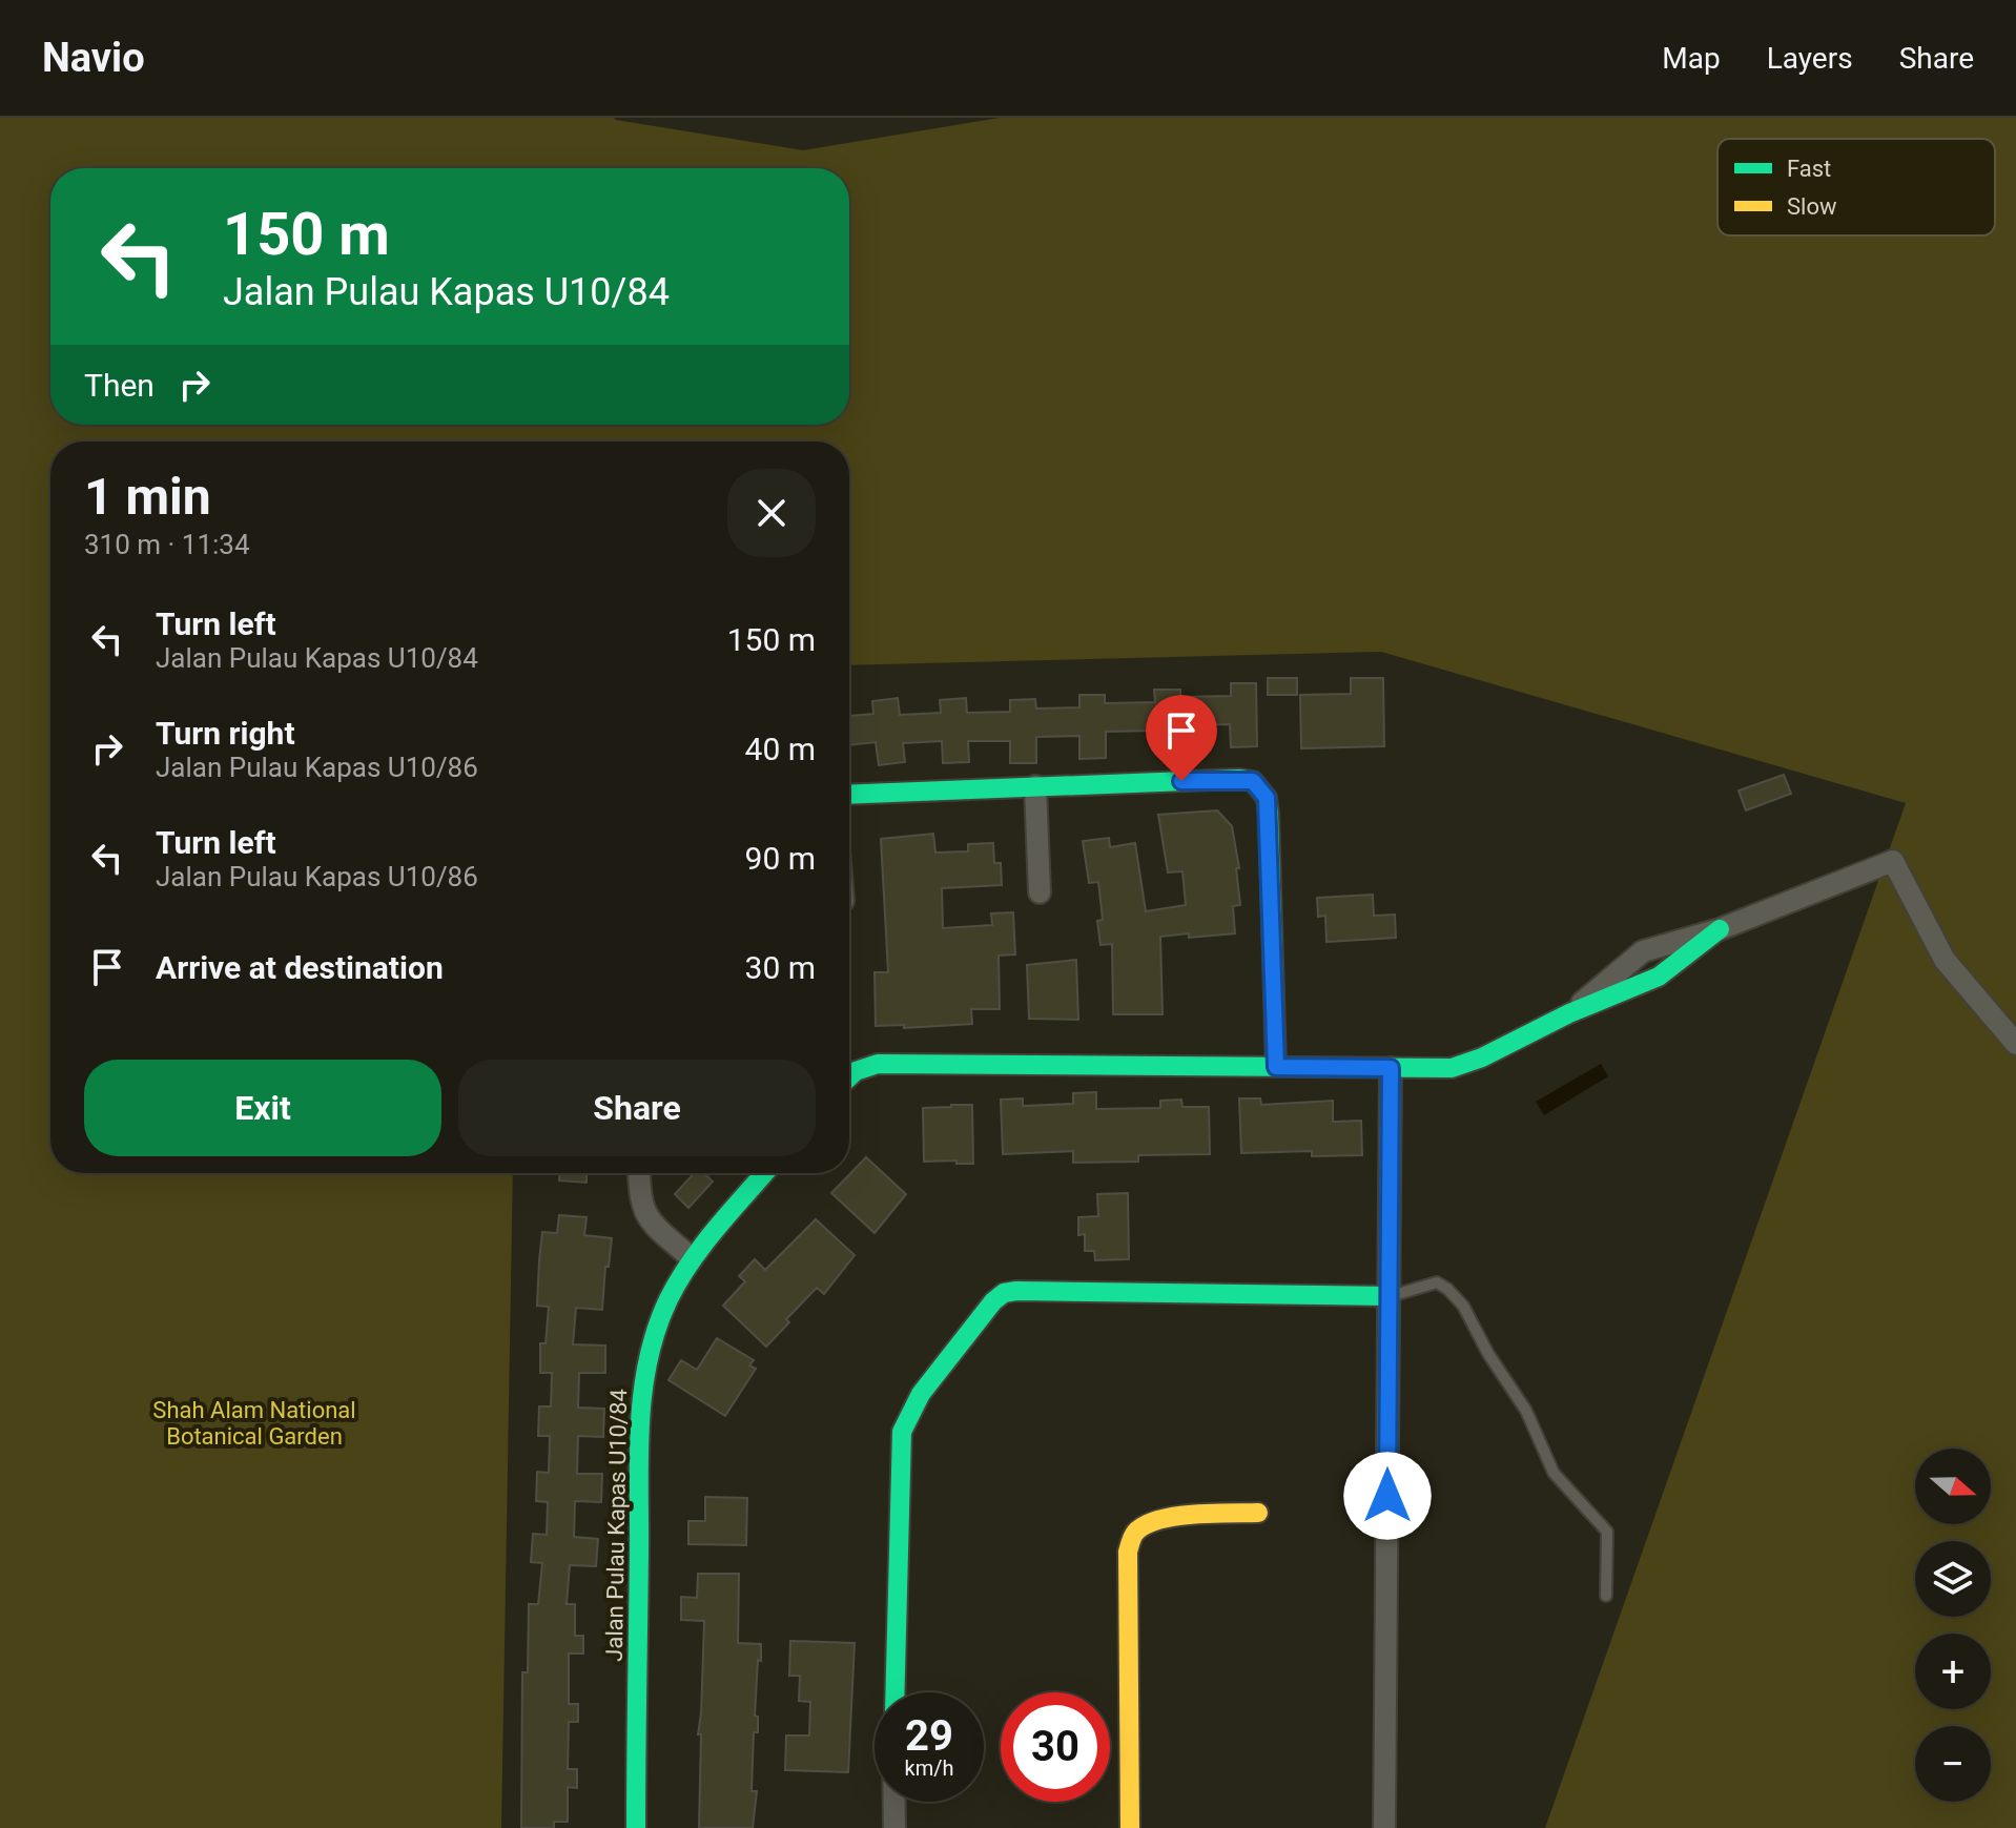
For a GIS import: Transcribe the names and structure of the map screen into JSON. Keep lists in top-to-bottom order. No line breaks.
{"streets":{"street":["Jalan Pulau Kapas U10/84"]},"parks":["Shah Alam National Botanical Garden"],"legend":["Fast","Slow"],"north":"right","page":{"header":"Navio","nav":["Map","Layers","Share"],"turn":["150 m","Jalan Pulau Kapas U10/84"],"then":"Then","heading":["1 min","310 m · 11:34"],"list":[{"name":"Turn left","note":"Jalan Pulau Kapas U10/84","value":"150 m"},{"name":"Turn right","note":"Jalan Pulau Kapas U10/86","value":"40 m"},{"name":"Turn left","note":"Jalan Pulau Kapas U10/86","value":"90 m"},{"name":"Arrive at destination","value":"30 m"}],"buttons":["Exit","Share"],"map_buttons":["+","−"],"speed":"29 km/h","limit":"30"}}
